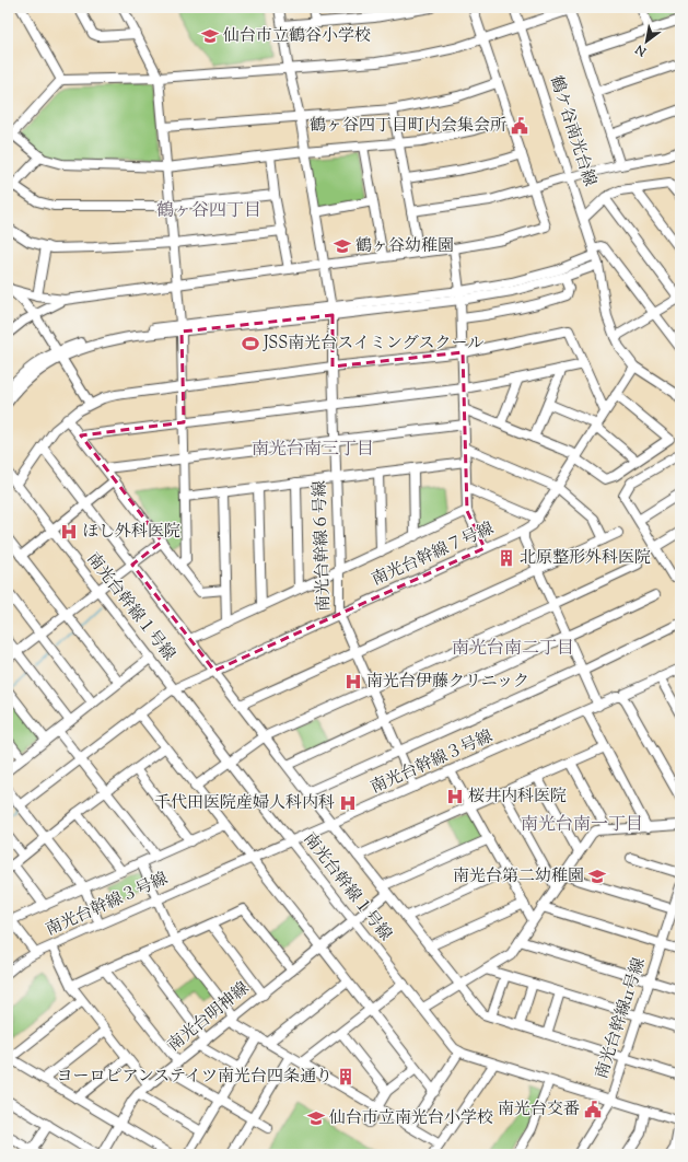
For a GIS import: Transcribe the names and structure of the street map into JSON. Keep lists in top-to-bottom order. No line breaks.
{"streets":{"street":["鶴ケ谷南光台線","南光台幹線６号線","南光台幹線７号線","南光台幹線１号線","南光台幹線３号線","南光台明神線","南光台幹線11号線"]},"crossings":[["鶴ケ谷南光台線","南光台幹線７号線"],["南光台幹線６号線","南光台幹線７号線"],["南光台幹線６号線","南光台幹線３号線"],["南光台幹線７号線","南光台幹線１号線"],["南光台幹線１号線","南光台幹線３号線"],["南光台幹線１号線","南光台明神線"],["南光台幹線１号線","南光台幹線11号線"]],"districts":["鶴ヶ谷四丁目","南光台南三丁目","南光台南二丁目","南光台南一丁目"],"places":{"school or university":["仙台市立鶴谷小学校","鶴ヶ谷幼稚園","南光台第二幼稚園","仙台市立南光台小学校"],"public building":["鶴ヶ谷四丁目町内会集会所","南光台交番"],"sports":["JSS南光台スイミングスクール"],"hospital":["ほし外科医院","南光台伊藤クリニック","桜井内科医院","千代田医院産婦人科内科"],"building":["北原整形外科医院","ヨーロピアンステイツ南光台四条通り"]},"north":"bottom left"}
